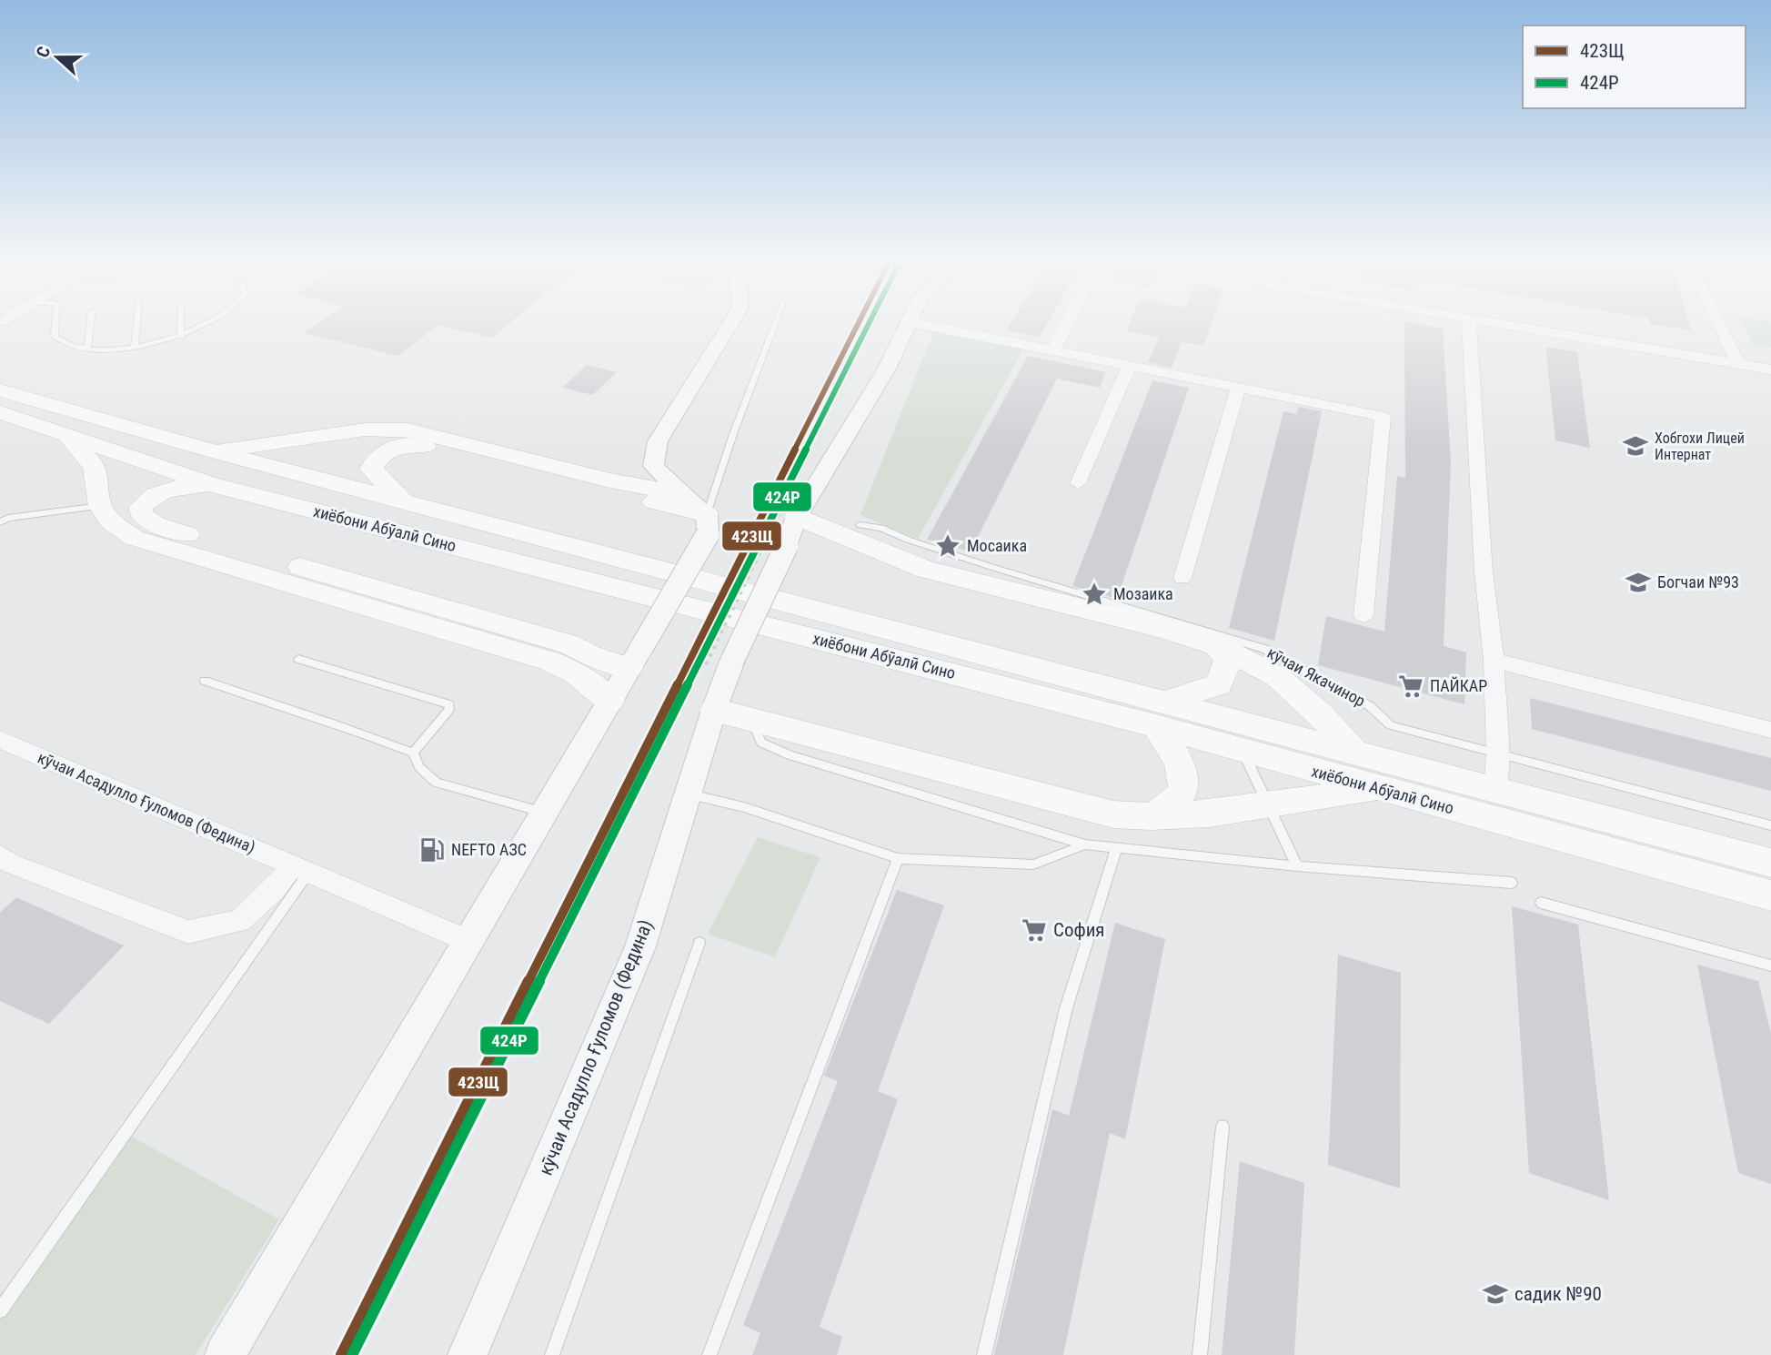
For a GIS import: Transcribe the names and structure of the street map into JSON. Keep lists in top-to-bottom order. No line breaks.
{"streets":{"main road":["хиёбони Абӯалӣ Сино"],"street":["кӯчаи Асадулло Ғуломов (Федина)"],"lane":["кӯчаи Якачинор"]},"places":{"school or university":["Хобгохи Лицей Интернат","Богчаи №93","садик №90"],"place":["Мосаика","Мозаика"],"supermarket":["ПАЙКАР","София"],"fuel station":["NEFTO АЗС"]},"lines":["transit line 423Щ","transit line 424Р"],"legend":["423Щ","424Р"],"north":"left"}
